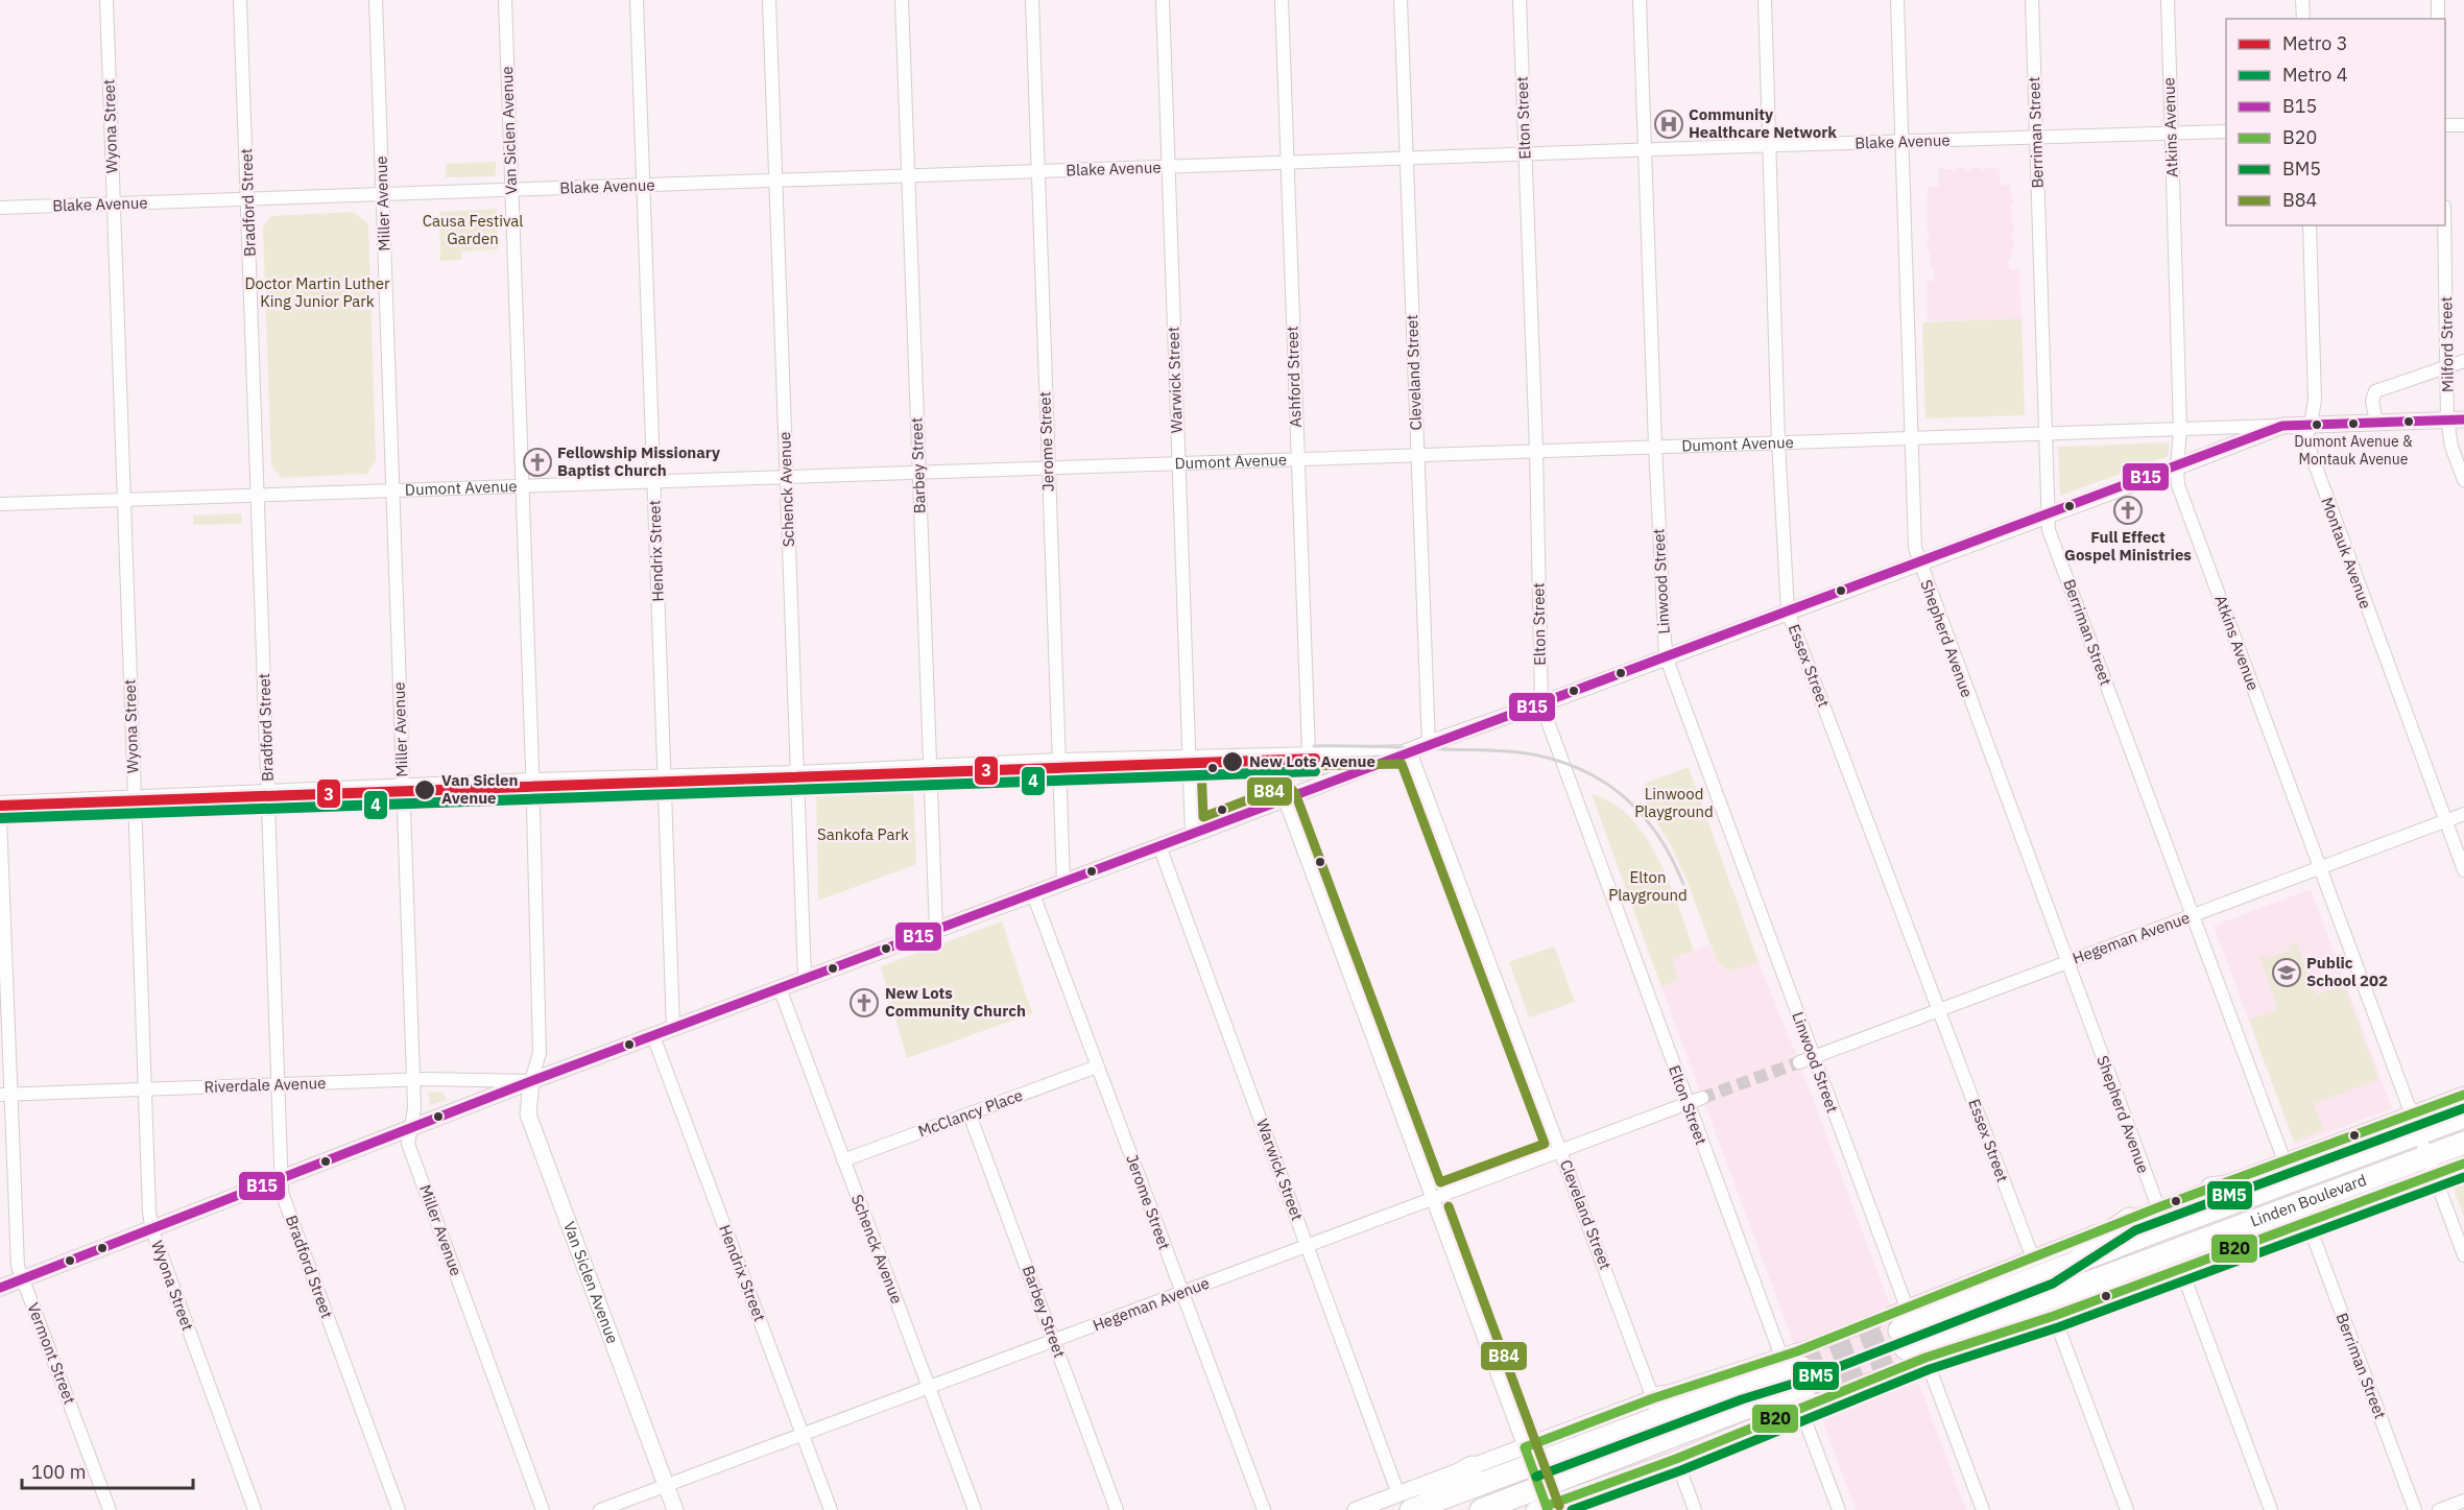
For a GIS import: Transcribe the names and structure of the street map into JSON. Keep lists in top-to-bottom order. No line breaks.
{"streets":{"highway":["Linden Boulevard"],"street":["Elton Street","Wyona Street","Atkins Avenue","Van Siclen Avenue","Berriman Street","Blake Avenue","Bradford Street","Miller Avenue","Milford Street","Cleveland Street","Ashford Street","Warwick Street","Jerome Street","Dumont Avenue","Barbey Street","Schenck Avenue","Hendrix Street","Montauk Avenue","Linwood Street","Shepherd Avenue","Essex Street","Hegeman Avenue","Riverdale Avenue","McClancy Place","Vermont Street"]},"crossings":[["Elton Street","Blake Avenue"],["Elton Street","Dumont Avenue"],["Elton Street","Hegeman Avenue"],["Wyona Street","Blake Avenue"],["Wyona Street","Dumont Avenue"],["Wyona Street","Riverdale Avenue"],["Atkins Avenue","Blake Avenue"],["Atkins Avenue","Dumont Avenue"],["Atkins Avenue","Hegeman Avenue"],["Atkins Avenue","Linden Boulevard"],["Van Siclen Avenue","Blake Avenue"],["Van Siclen Avenue","Dumont Avenue"],["Van Siclen Avenue","Hegeman Avenue"],["Van Siclen Avenue","Riverdale Avenue"],["Berriman Street","Blake Avenue"],["Berriman Street","Dumont Avenue"],["Berriman Street","Hegeman Avenue"],["Berriman Street","Linden Boulevard"],["Blake Avenue","Bradford Street"],["Blake Avenue","Miller Avenue"],["Blake Avenue","Cleveland Street"],["Blake Avenue","Ashford Street"],["Blake Avenue","Warwick Street"],["Blake Avenue","Jerome Street"],["Blake Avenue","Barbey Street"],["Blake Avenue","Schenck Avenue"],["Blake Avenue","Hendrix Street"],["Blake Avenue","Linwood Street"],["Blake Avenue","Shepherd Avenue"],["Blake Avenue","Essex Street"],["Bradford Street","Dumont Avenue"],["Bradford Street","Riverdale Avenue"],["Miller Avenue","Dumont Avenue"],["Miller Avenue","Riverdale Avenue"],["Milford Street","Dumont Avenue"],["Cleveland Street","Dumont Avenue"],["Cleveland Street","Hegeman Avenue"],["Ashford Street","Dumont Avenue"],["Warwick Street","Dumont Avenue"],["Warwick Street","Hegeman Avenue"],["Jerome Street","Dumont Avenue"],["Jerome Street","Hegeman Avenue"],["Jerome Street","McClancy Place"],["Dumont Avenue","Barbey Street"],["Dumont Avenue","Schenck Avenue"],["Dumont Avenue","Hendrix Street"],["Dumont Avenue","Montauk Avenue"],["Dumont Avenue","Linwood Street"],["Dumont Avenue","Shepherd Avenue"],["Dumont Avenue","Essex Street"],["Barbey Street","Hegeman Avenue"],["Barbey Street","McClancy Place"],["Schenck Avenue","Hegeman Avenue"],["Schenck Avenue","McClancy Place"],["Hendrix Street","Hegeman Avenue"],["Montauk Avenue","Hegeman Avenue"],["Linwood Street","Hegeman Avenue"],["Linwood Street","Linden Boulevard"],["Shepherd Avenue","Hegeman Avenue"],["Shepherd Avenue","Linden Boulevard"],["Essex Street","Hegeman Avenue"],["Essex Street","Linden Boulevard"],["Riverdale Avenue","Vermont Street"]],"parks":["Causa Festival Garden","Doctor Martin Luther King Junior Park","Linwood Playground","Sankofa Park","Elton Playground"],"places":{"hospital":["Community Healthcare Network"],"other":["Dumont Avenue & Montauk Avenue","New Lots Avenue","Van Siclen Avenue"],"church":["Fellowship Missionary Baptist Church","Full Effect Gospel Ministries","New Lots Community Church"],"school or university":["Public School 202"]},"lines":["transit line B15","metro line 3","transit line B84","metro line 4","transit line B20","transit line BM5"],"legend":["Metro 3","Metro 4","B15","B20","BM5","B84"],"scale_bar":"100 m"}
